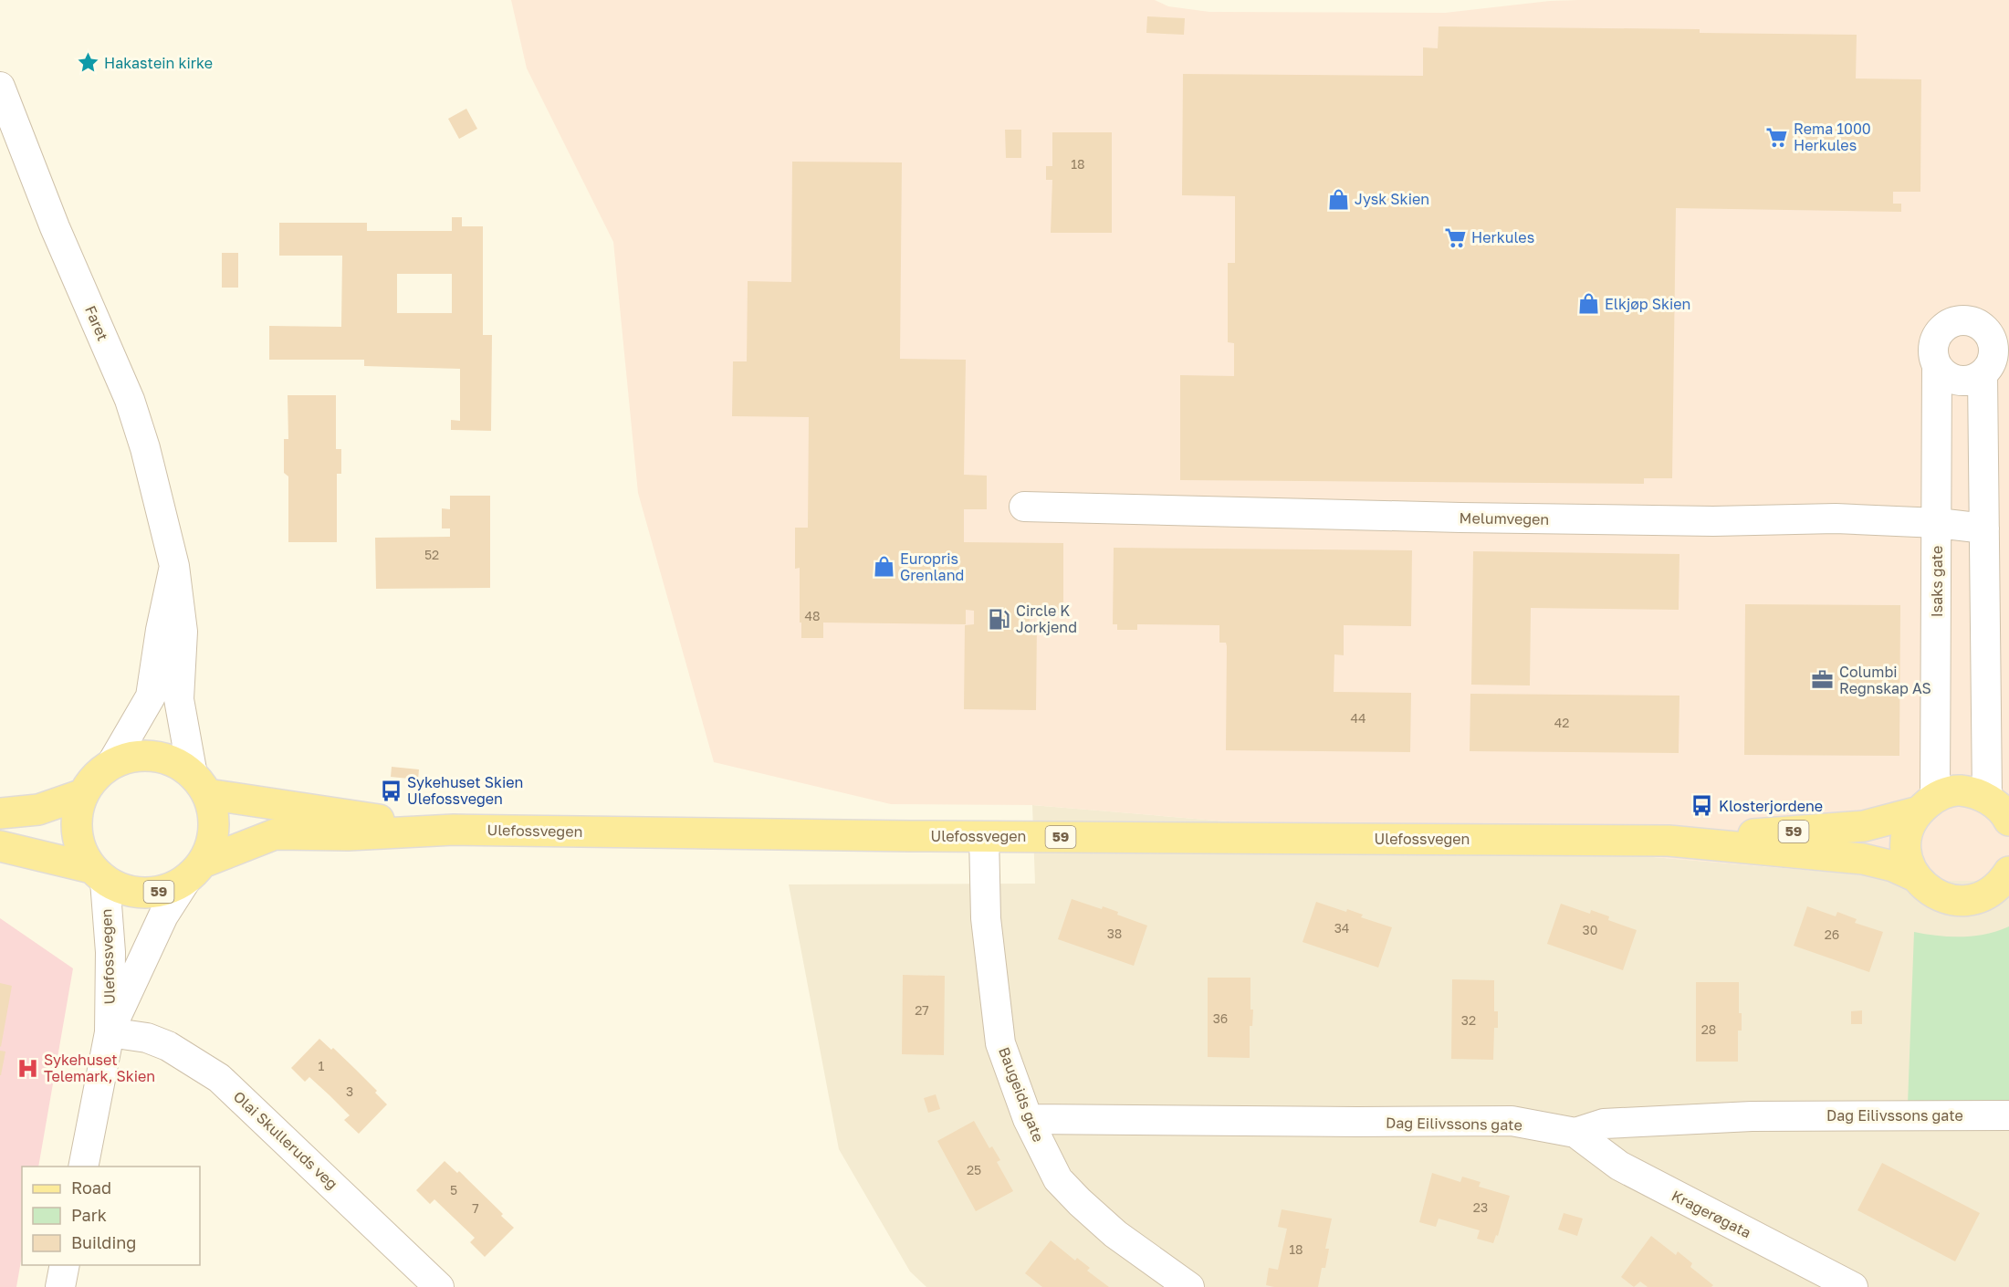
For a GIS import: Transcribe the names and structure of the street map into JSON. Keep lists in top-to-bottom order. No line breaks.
{"streets":{"main road":["Ulefossvegen","59"],"street":["Faret","Melumvegen","Isaks gate","Baugeids gate","Dag Eilivssons gate","Olai Skulleruds veg","Kragerøgata"]},"crossings":[["Faret","Ulefossvegen"],["Faret","59"],["Melumvegen","Isaks gate"],["Isaks gate","Ulefossvegen"],["Isaks gate","59"],["Ulefossvegen","59"],["Ulefossvegen","Baugeids gate"],["Ulefossvegen","Olai Skulleruds veg"],["Baugeids gate","Dag Eilivssons gate"],["Dag Eilivssons gate","Kragerøgata"]],"places":{"place":["Hakastein kirke"],"supermarket":["Rema 1000 Herkules","Herkules"],"shop":["Jysk Skien","Elkjøp Skien","Europris Grenland"],"fuel station":["Circle K Jorkjend"],"office":["Columbi Regnskap AS"],"bus stop":["Sykehuset Skien Ulefossvegen","Klosterjordene"],"hospital":["Sykehuset Telemark, Skien"]},"house_numbers":["18","52","48","44","42","34","30","38","26","27","36","32","28","1","3","25","5","23","7","18"],"legend":["Road","Park","Building"]}
